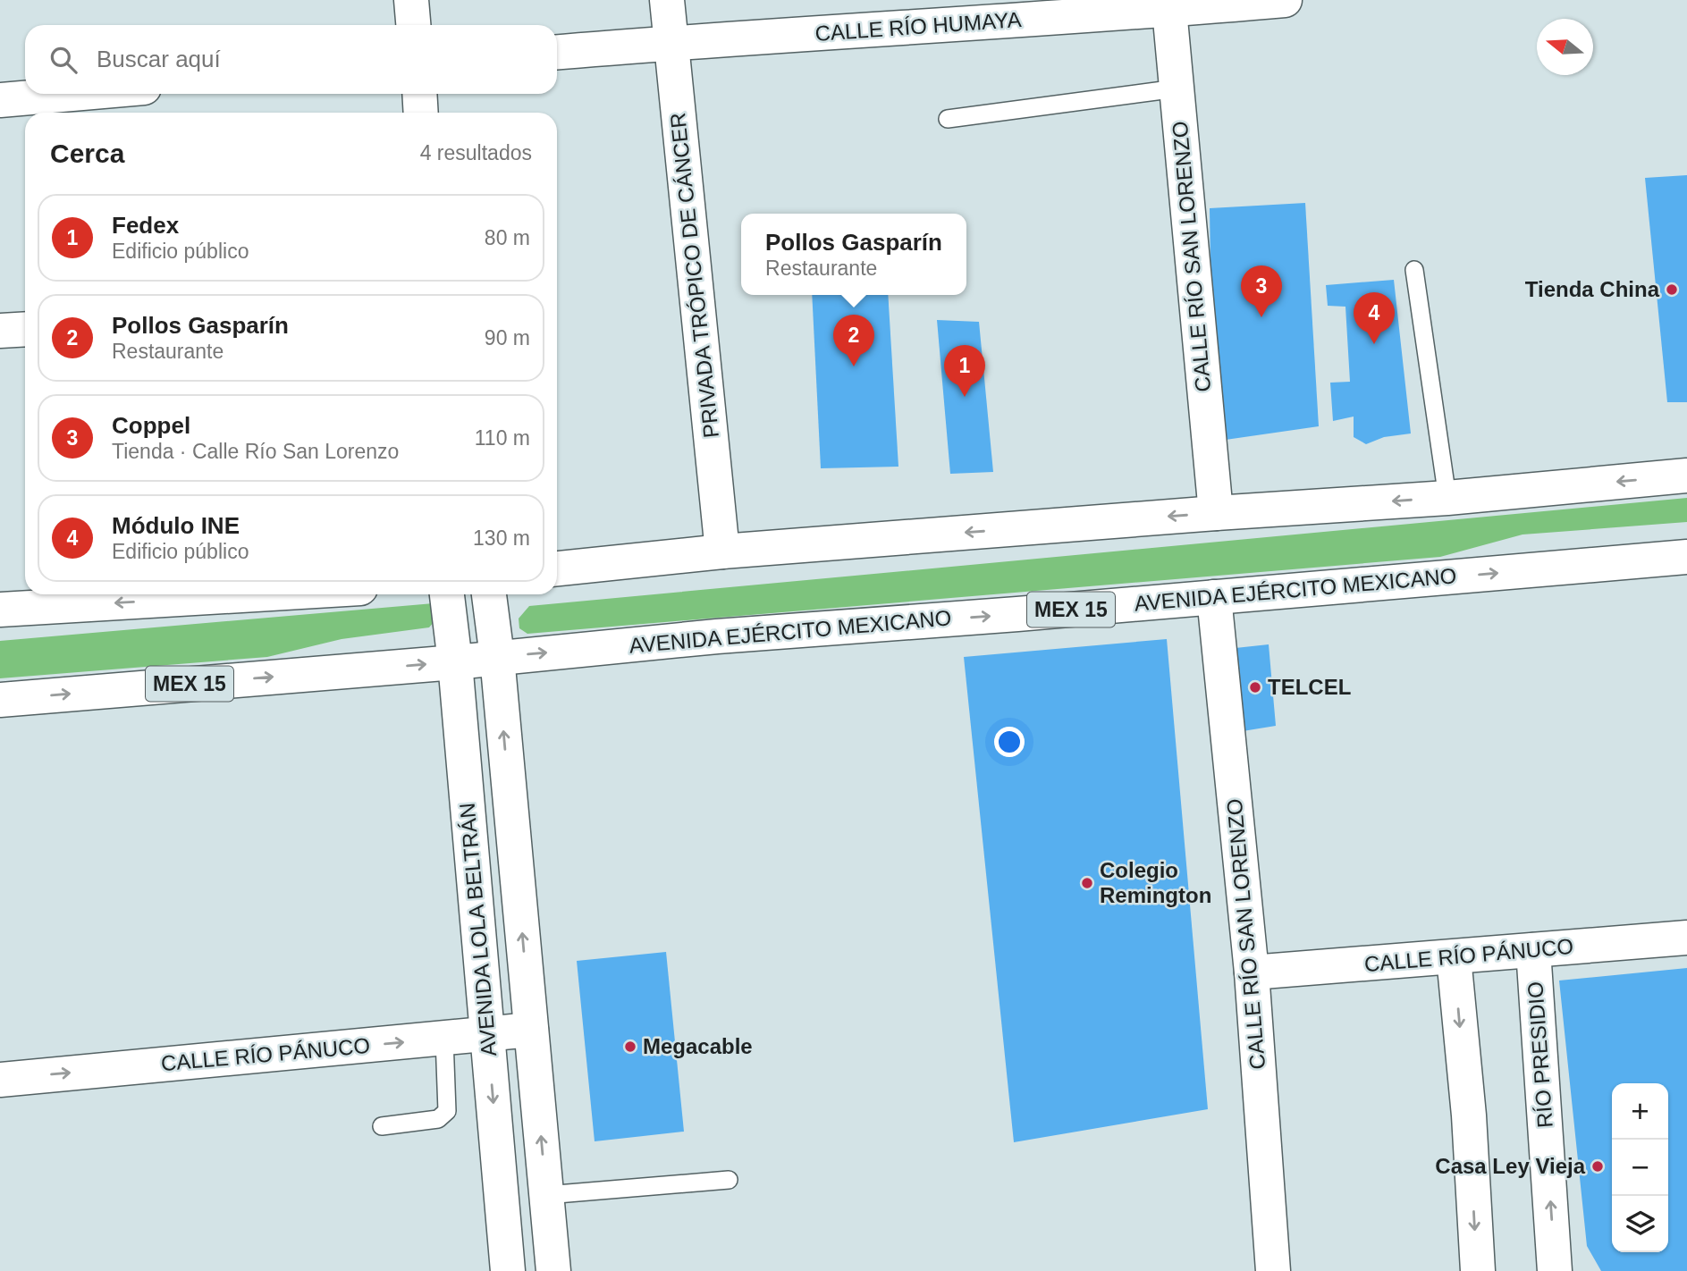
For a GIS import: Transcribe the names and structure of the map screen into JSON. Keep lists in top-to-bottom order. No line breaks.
{"streets":{"street":["CALLE RÍO HUMAYA","CALLE RÍO SAN LORENZO","PRIVADA TRÓPICO DE CÁNCER","AVENIDA EJÉRCITO MEXICANO","MEX 15","AVENIDA LOLA BELTRÁN","CALLE RÍO PÁNUCO","RÍO PRESIDIO"]},"crossings":[["CALLE RÍO HUMAYA","CALLE RÍO SAN LORENZO"],["CALLE RÍO HUMAYA","PRIVADA TRÓPICO DE CÁNCER"],["CALLE RÍO SAN LORENZO","AVENIDA EJÉRCITO MEXICANO"],["CALLE RÍO SAN LORENZO","CALLE RÍO PÁNUCO"],["AVENIDA EJÉRCITO MEXICANO","MEX 15"],["AVENIDA EJÉRCITO MEXICANO","AVENIDA LOLA BELTRÁN"],["MEX 15","AVENIDA LOLA BELTRÁN"],["AVENIDA LOLA BELTRÁN","CALLE RÍO PÁNUCO"],["CALLE RÍO PÁNUCO","RÍO PRESIDIO"]],"one_way":["CALLE RÍO PÁNUCO"],"places":["Tienda China","TELCEL","Colegio Remington","Megacable","Casa Ley Vieja"],"north":"left","page":{"search":"Buscar aquí","heading":["Cerca","4 resultados"],"list":[{"mark":"1","name":"Fedex","note":"Edificio público","value":"80 m"},{"mark":"2","name":"Pollos Gasparín","note":"Restaurante","value":"90 m"},{"mark":"3","name":"Coppel","note":"Tienda · Calle Río San Lorenzo","value":"110 m"},{"mark":"4","name":"Módulo INE","note":"Edificio público","value":"130 m"}],"popup":["Pollos Gasparín","Restaurante"],"pins":["3","4","2","1"],"map_buttons":["+","−"]}}
